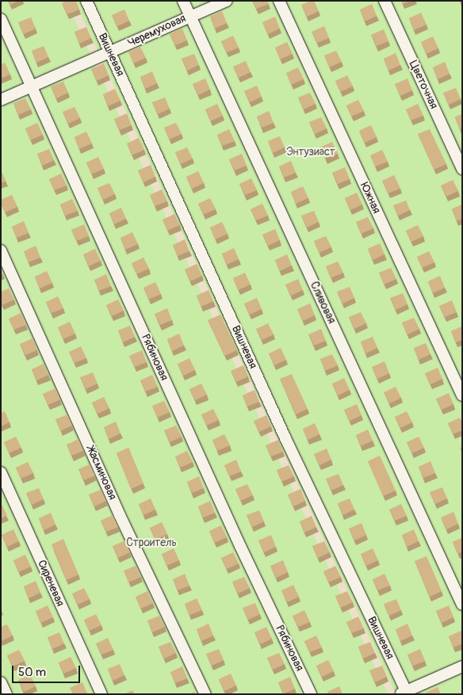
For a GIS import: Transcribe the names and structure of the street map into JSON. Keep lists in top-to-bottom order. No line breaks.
{"streets":{"street":["Черемуховая","Вишневая","Цветочная","Южная","Сливовая","Рябиновая","Жасминовая","Сиреневая"]},"crossings":[["Черемуховая","Вишневая"],["Черемуховая","Сливовая"],["Черемуховая","Рябиновая"]],"parks":["Энтузиаст","Строитель"],"scale_bar":"50 m"}
